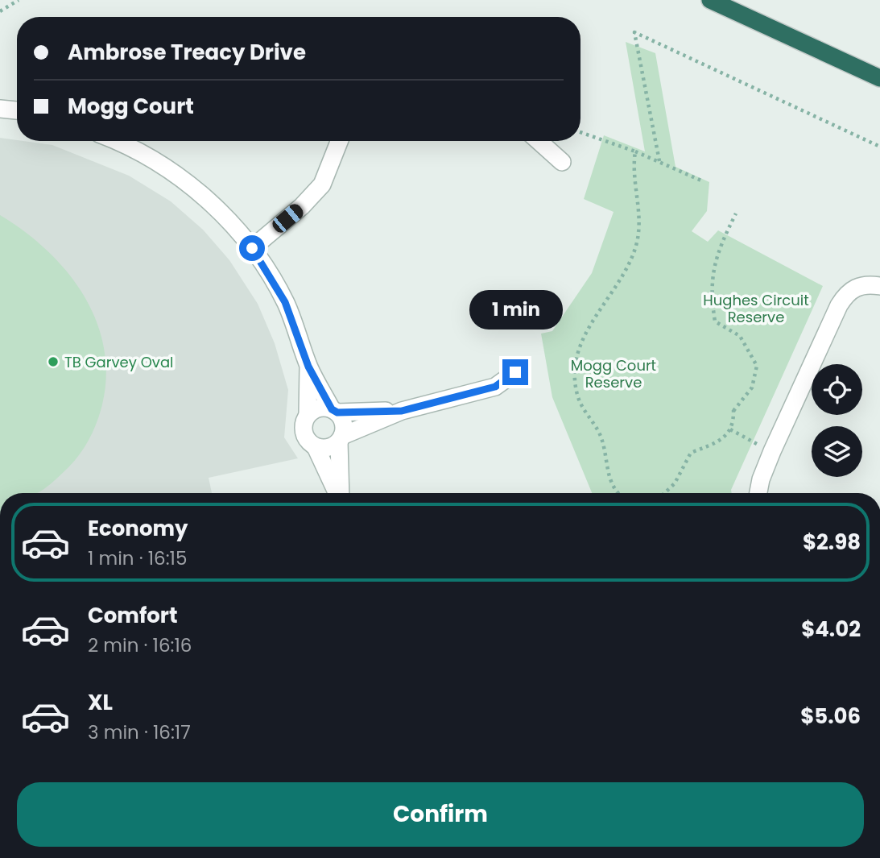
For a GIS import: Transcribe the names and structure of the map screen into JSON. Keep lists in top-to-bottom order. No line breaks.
{"parks":["Hughes Circuit Reserve","Mogg Court Reserve"],"places":["TB Garvey Oval"],"page":{"banner":["Ambrose Treacy Drive","Mogg Court"],"bubble":"1 min","list":[{"name":"Economy","note":"1 min · 16:15","value":"$2.98"},{"name":"Comfort","note":"2 min · 16:16","value":"$4.02"},{"name":"XL","note":"3 min · 16:17","value":"$5.06"}],"buttons":"Confirm"}}
